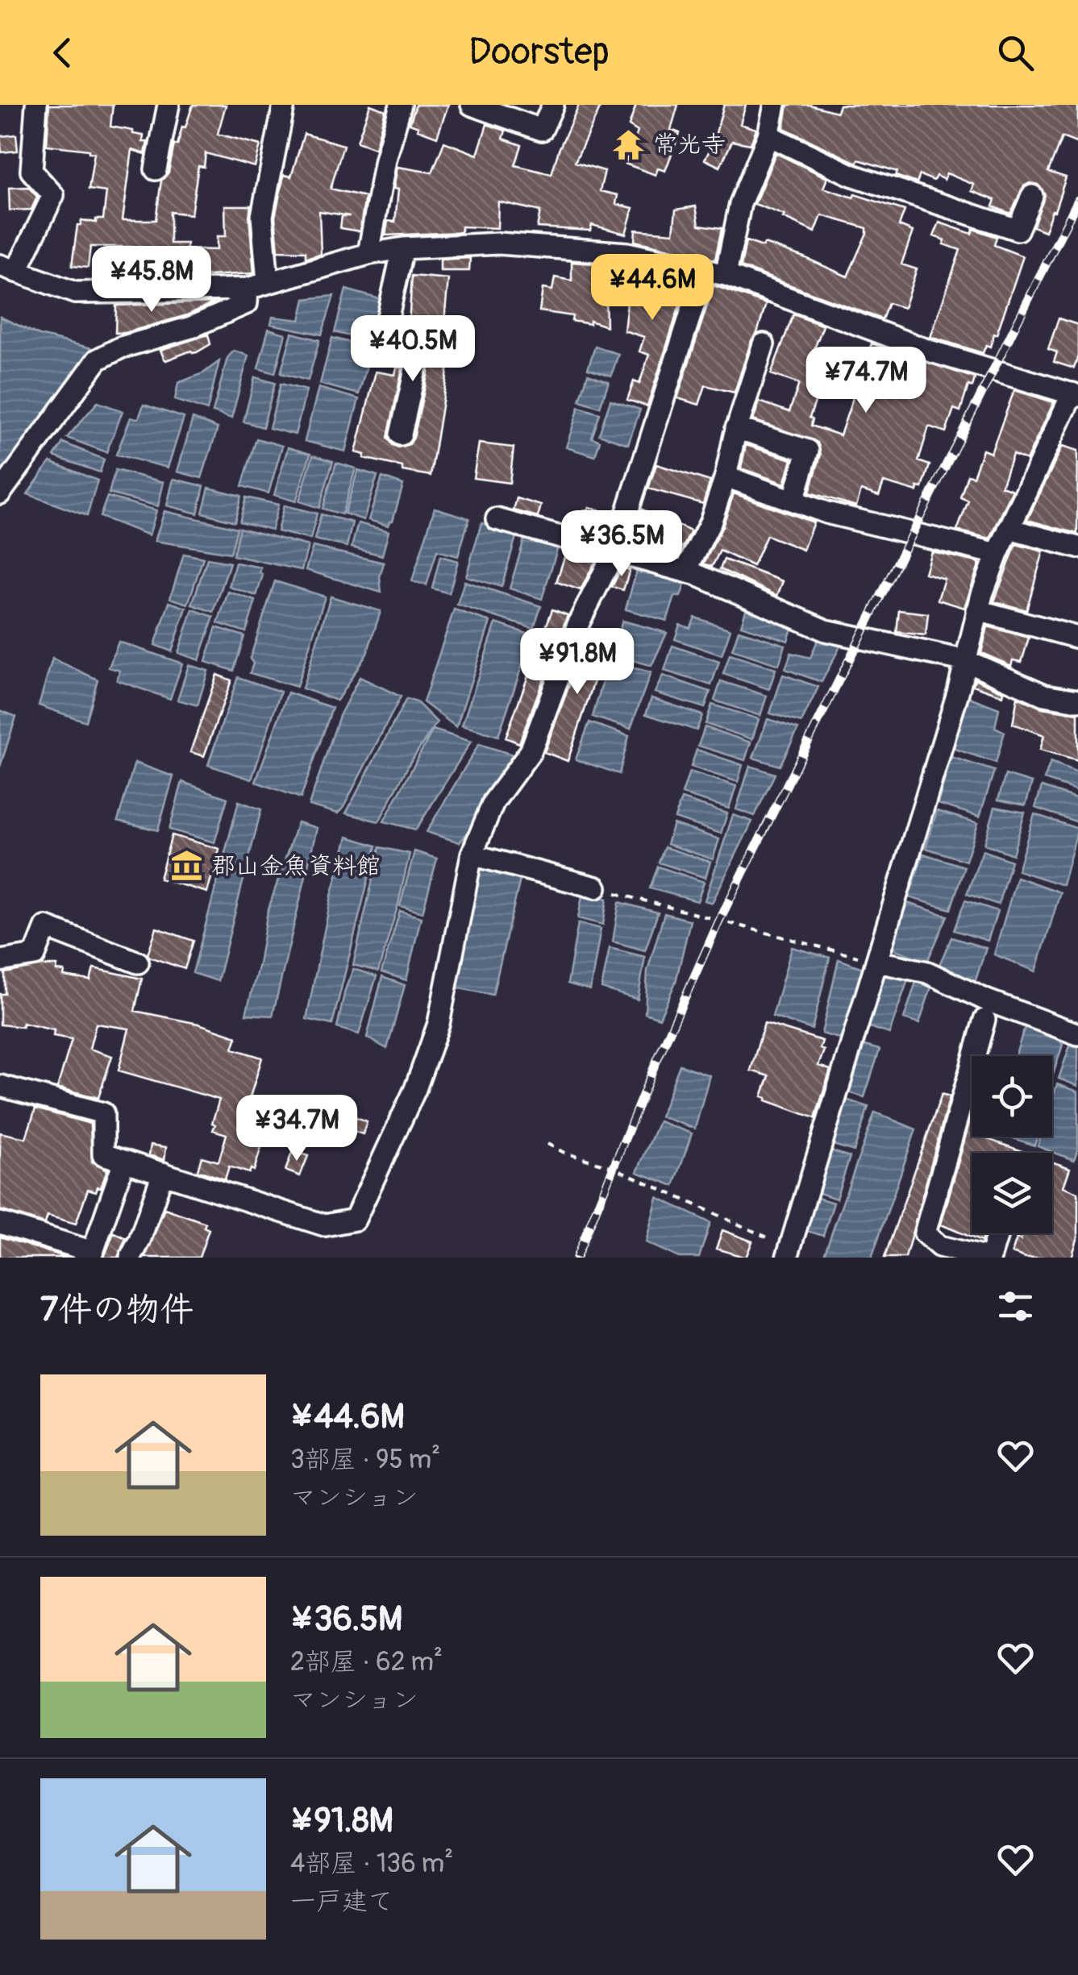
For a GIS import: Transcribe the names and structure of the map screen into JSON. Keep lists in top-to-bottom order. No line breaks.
{"places":{"temple":["常光寺"],"museum":["郡山金魚資料館"]},"page":{"header":"Doorstep","price":["¥45.8M","¥44.6M","¥40.5M","¥74.7M","¥36.5M","¥91.8M","¥34.7M"],"heading":"7件の物件","list":[{"name":"¥44.6M","note":"3部屋 · 95 m² · マンション"},{"name":"¥36.5M","note":"2部屋 · 62 m² · マンション"},{"name":"¥91.8M","note":"4部屋 · 136 m² · 一戸建て"}]}}
